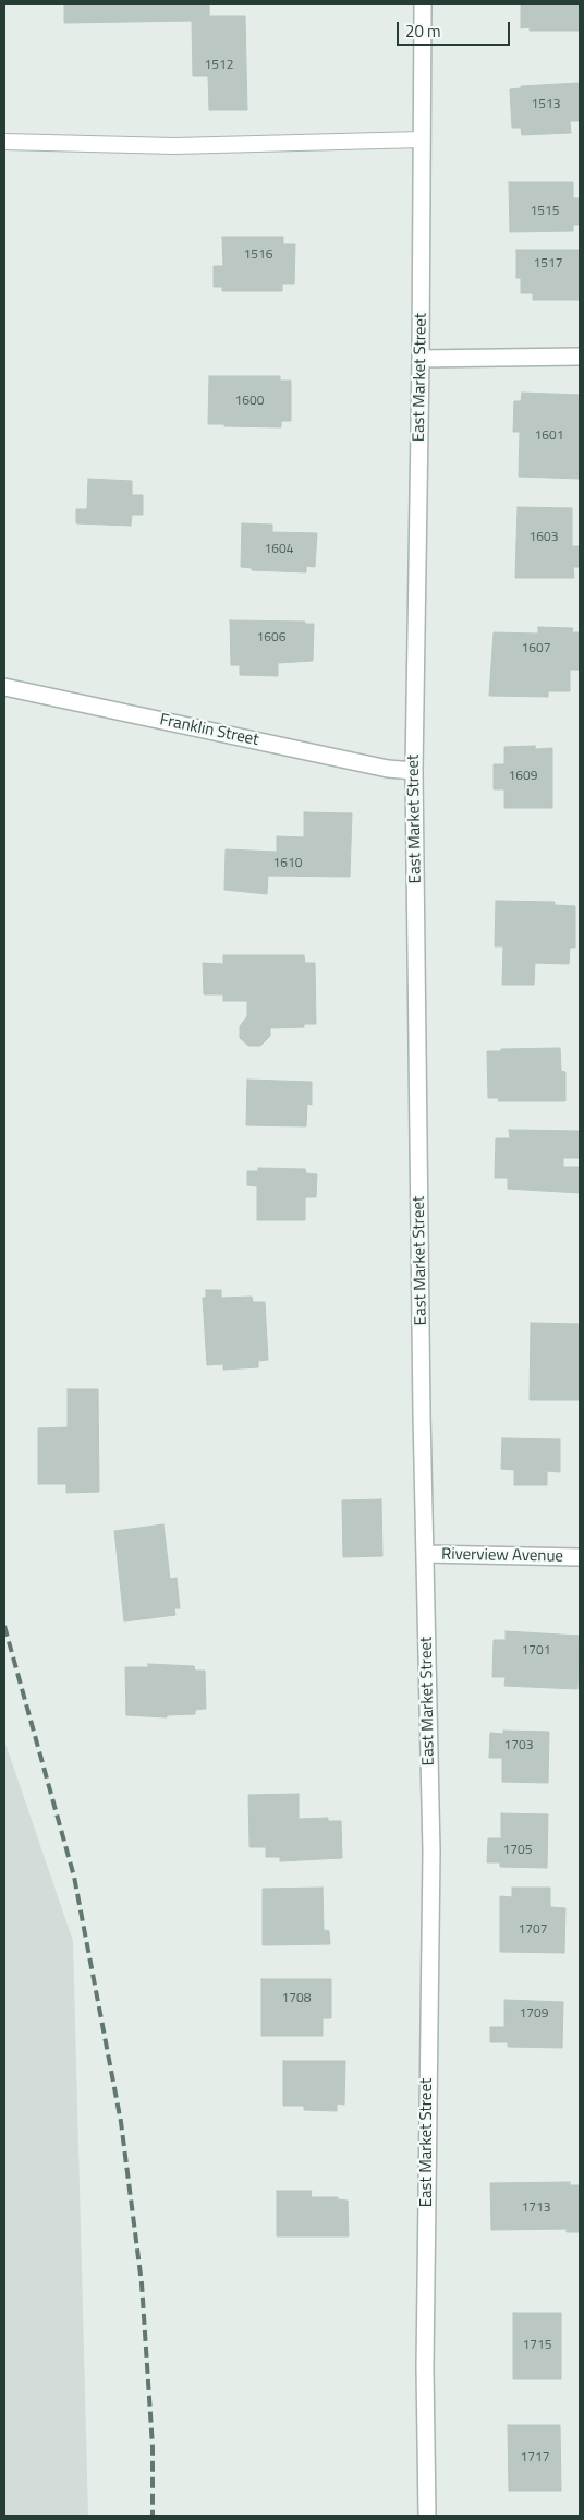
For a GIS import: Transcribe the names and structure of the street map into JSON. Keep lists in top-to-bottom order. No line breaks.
{"streets":{"street":["East Market Street","Franklin Street","Riverview Avenue"]},"crossings":[["East Market Street","Franklin Street"],["East Market Street","Riverview Avenue"]],"house_numbers":["1512","1513","1515","1516","1517","1600","1601","1603","1604","1606","1607","1609","1610","1701","1703","1705","1707","1708","1709","1713","1715","1717"],"scale_bar":"20 m"}
